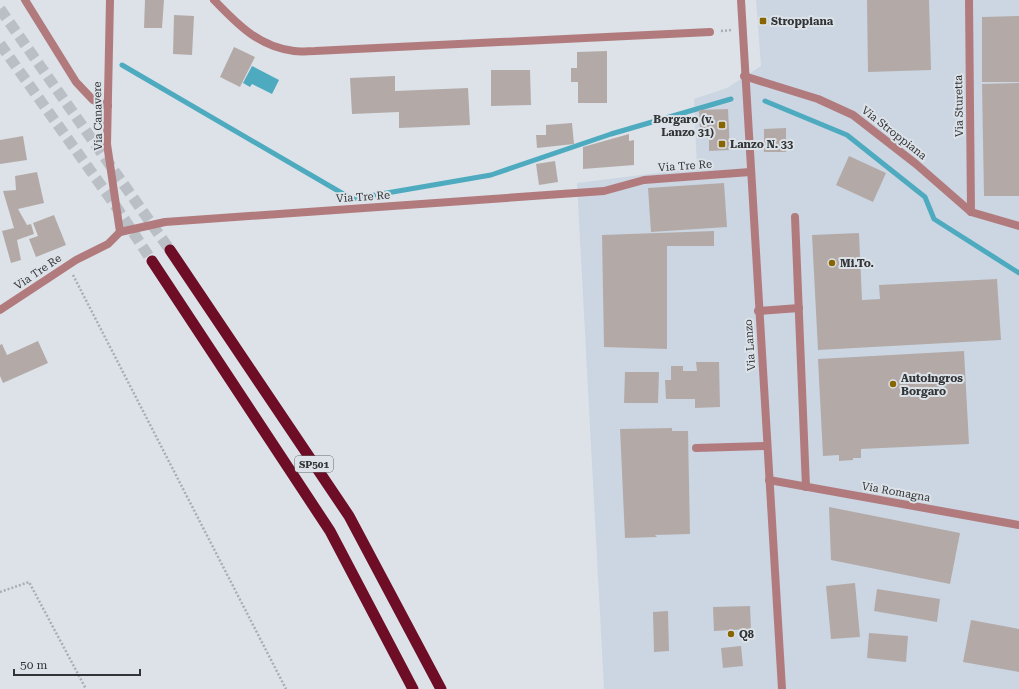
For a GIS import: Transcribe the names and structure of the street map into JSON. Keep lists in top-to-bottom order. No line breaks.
{"streets":{"highway":["SP501"],"street":["Via Sturetta","Via Canavere","Via Stroppiana","Via Tre Re","Via Lanzo","Via Romagna"]},"crossings":[["Via Sturetta","Via Stroppiana"],["Via Canavere","Via Tre Re"],["Via Stroppiana","Via Lanzo"],["Via Tre Re","Via Lanzo"],["Via Lanzo","Via Romagna"]],"places":{"transit":["Stroppiana","Borgaro (v. Lanzo 31)","Lanzo N. 33"],"other":["Mi.To.","Autoingros Borgaro","Q8"]},"scale_bar":"50 m"}
